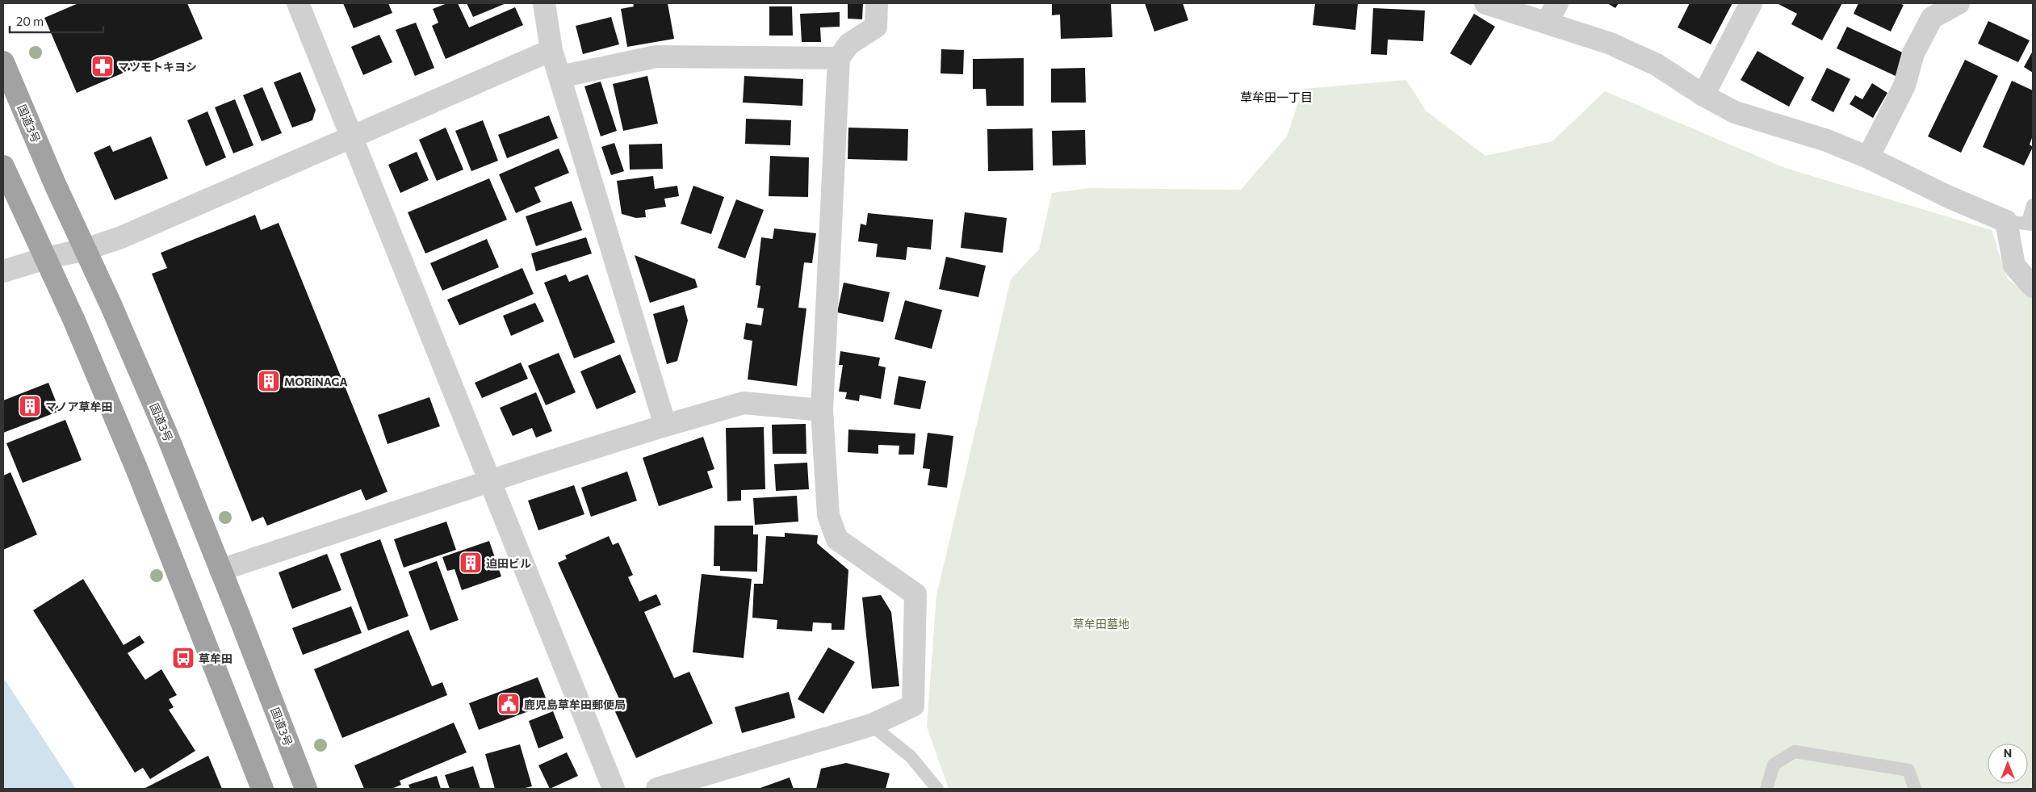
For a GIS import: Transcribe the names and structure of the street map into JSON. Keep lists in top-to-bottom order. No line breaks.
{"streets":{"highway":["国道3号"]},"districts":["草牟田一丁目"],"parks":["草牟田墓地"],"places":{"pharmacy":["マツモトキヨシ"],"building":["MORiNAGA","マノア草牟田","迫田ビル"],"bus stop":["草牟田"],"public building":["鹿児島草牟田郵便局"]},"scale_bar":"20 m","north":"top"}
